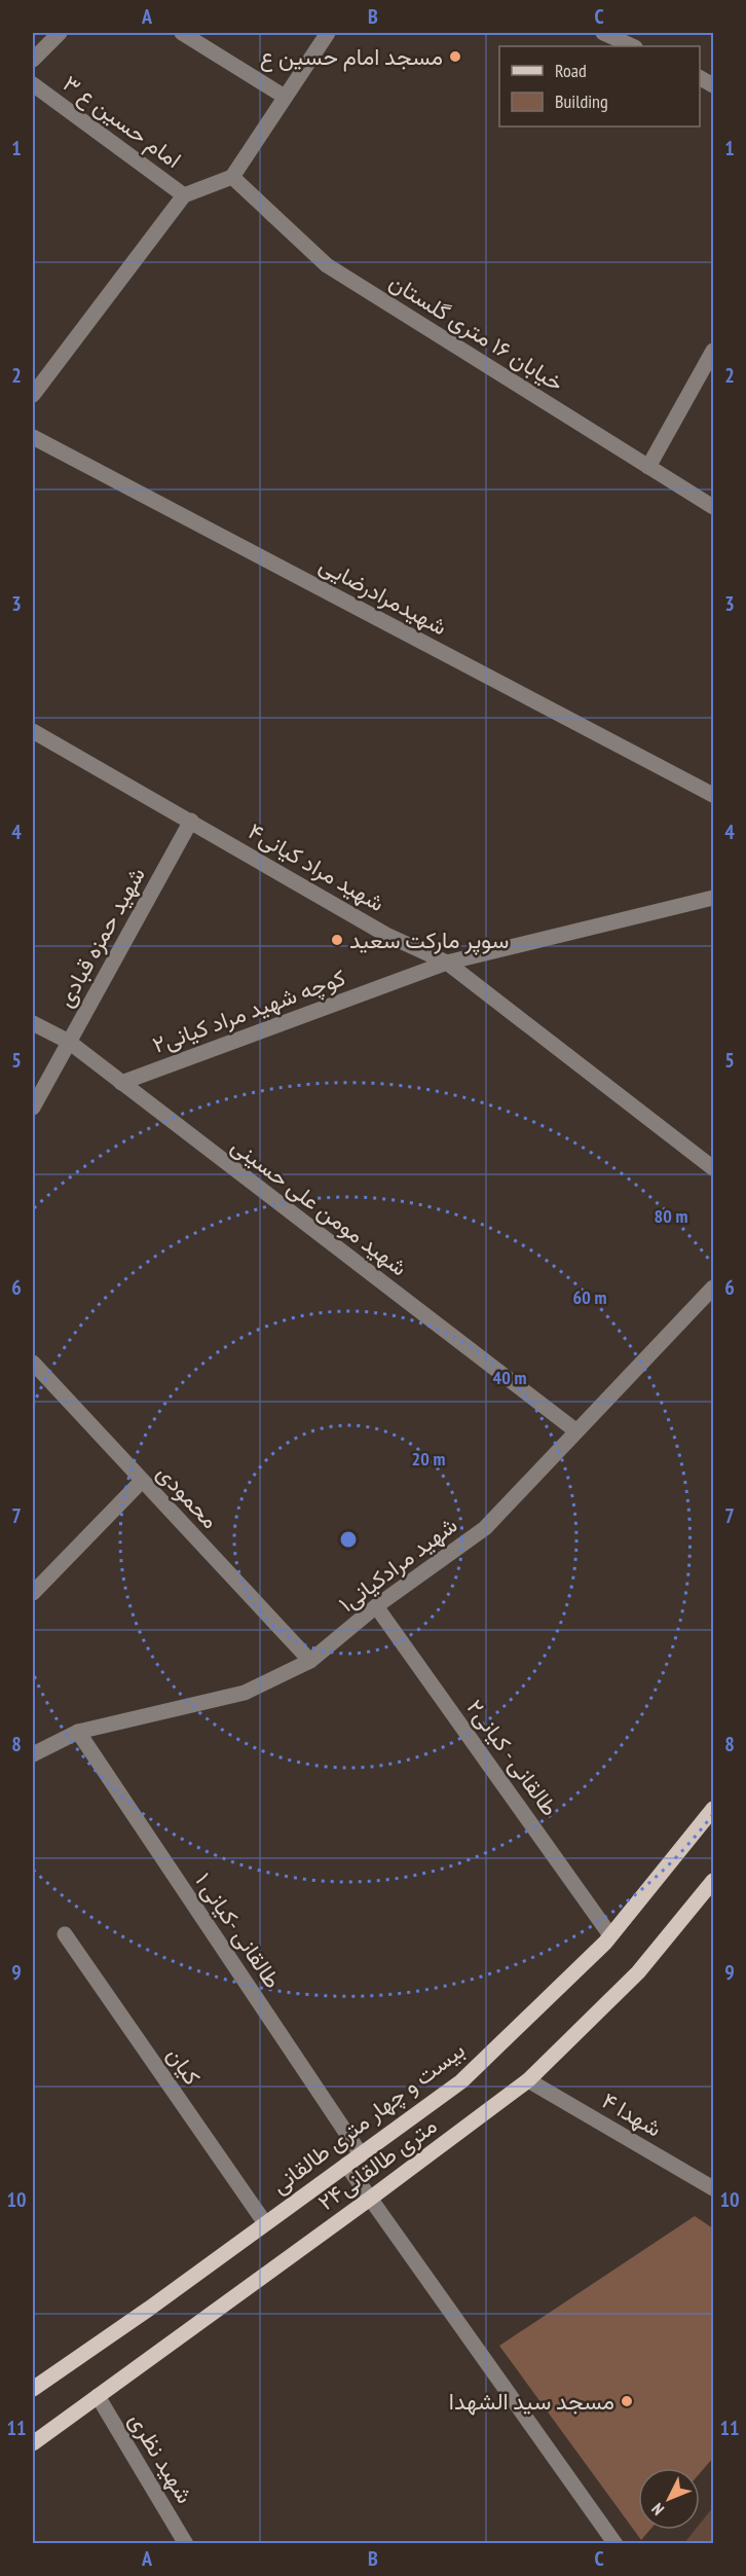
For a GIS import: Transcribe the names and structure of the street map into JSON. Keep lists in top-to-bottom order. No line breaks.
{"streets":{"main road":["بیست و چهار متری طالقانی","۲۴متری طالقانی"],"street":["امام حسین ع ۳","خیابان ۱۶ متری گلستان","شهیدمرادرضایی","شهید مراد کیانی۴","شهید حمزه قبادی","کوچه شهید مراد کیانی۲","شهید مومن علی حسینی","محمودی","شهید مرادکیانی۱","طالقانی - کیانی۲","طالقانی -کیانی ۱","کیان","شهدا ۴","شهید نظری"]},"crossings":[["شهید مراد کیانی۴","شهید حمزه قبادی"],["شهید مراد کیانی۴","کوچه شهید مراد کیانی۲"],["شهید حمزه قبادی","شهید مومن علی حسینی"],["کوچه شهید مراد کیانی۲","شهید مومن علی حسینی"],["شهید مومن علی حسینی","شهید مرادکیانی۱"],["محمودی","شهید مرادکیانی۱"],["شهید مرادکیانی۱","طالقانی - کیانی۲"],["شهید مرادکیانی۱","طالقانی -کیانی ۱"],["طالقانی - کیانی۲","بیست و چهار متری طالقانی"],["طالقانی -کیانی ۱","بیست و چهار متری طالقانی"],["کیان","بیست و چهار متری طالقانی"],["شهدا ۴","۲۴متری طالقانی"],["۲۴متری طالقانی","شهید نظری"]],"places":["مسجد امام حسین ع","سوپر مارکت سعید","مسجد سید الشهدا"],"legend":["Road","Building"],"north":"bottom left","grid":{"columns":["A","B","C"],"rows":["1","2","3","4","5","6","7","8","9","10","11"]},"rings":["80 m","60 m","40 m","20 m"]}
